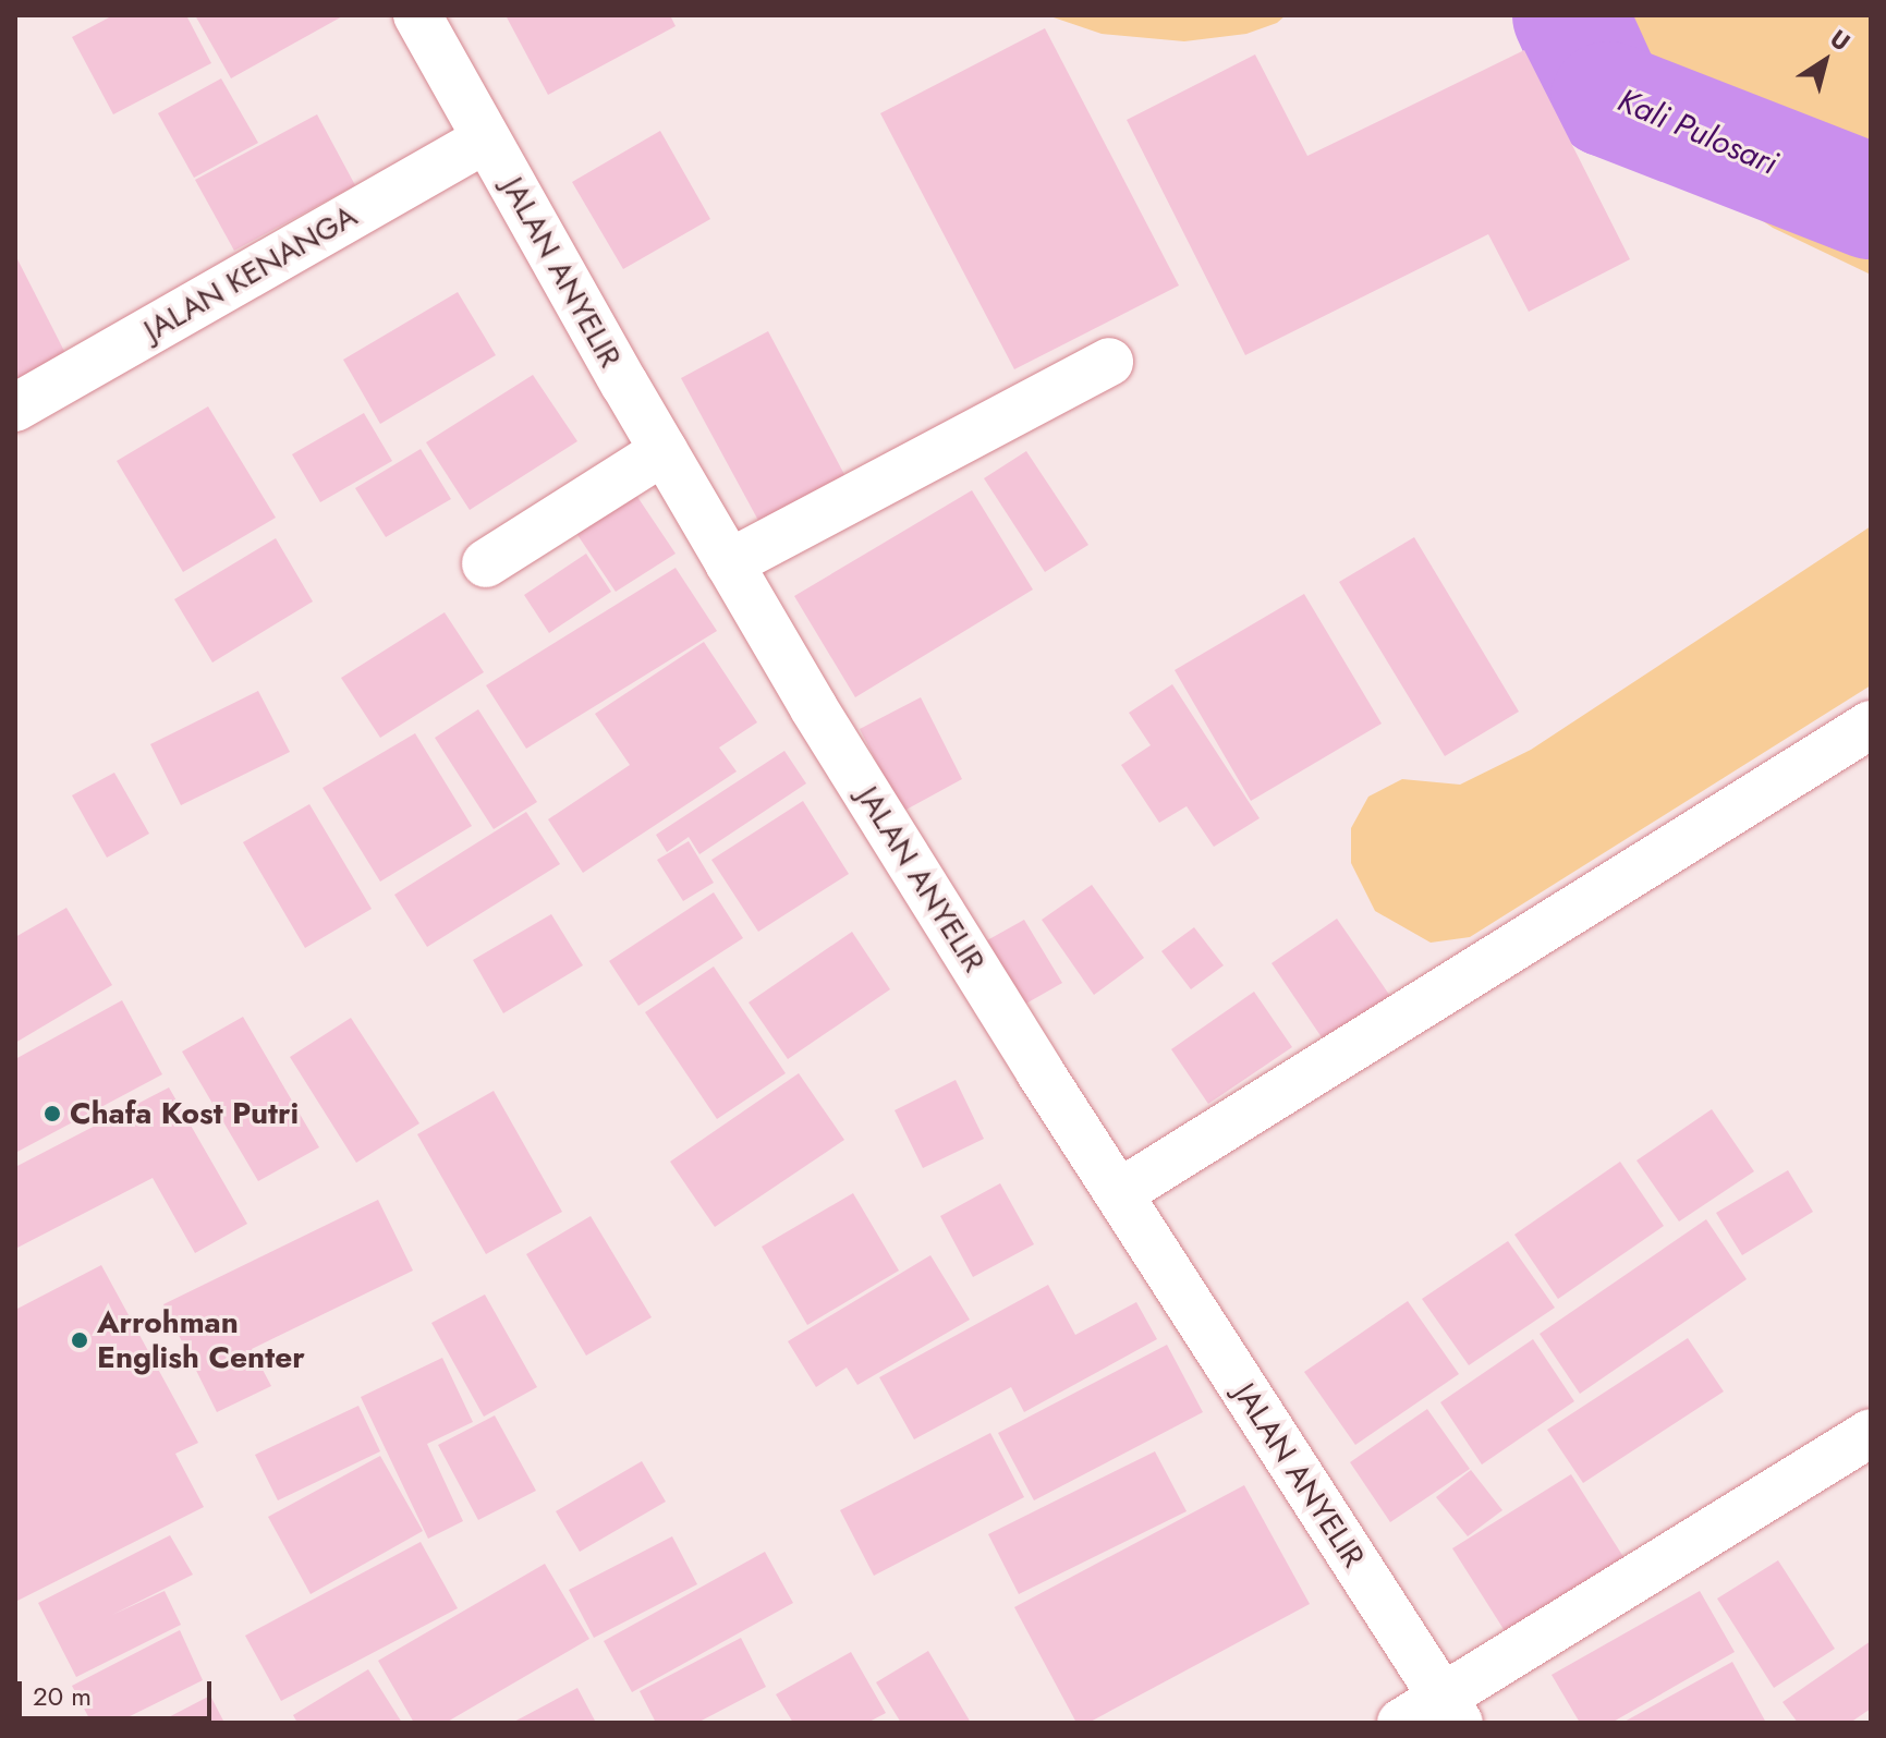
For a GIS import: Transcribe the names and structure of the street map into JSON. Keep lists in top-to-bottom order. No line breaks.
{"streets":{"street":["JALAN ANYELIR","JALAN KENANGA"]},"crossings":[["JALAN ANYELIR","JALAN KENANGA"]],"water":["Kali Pulosari"],"places":["Chafa Kost Putri","Arrohman English Center"],"scale_bar":"20 m","north":"top right"}
